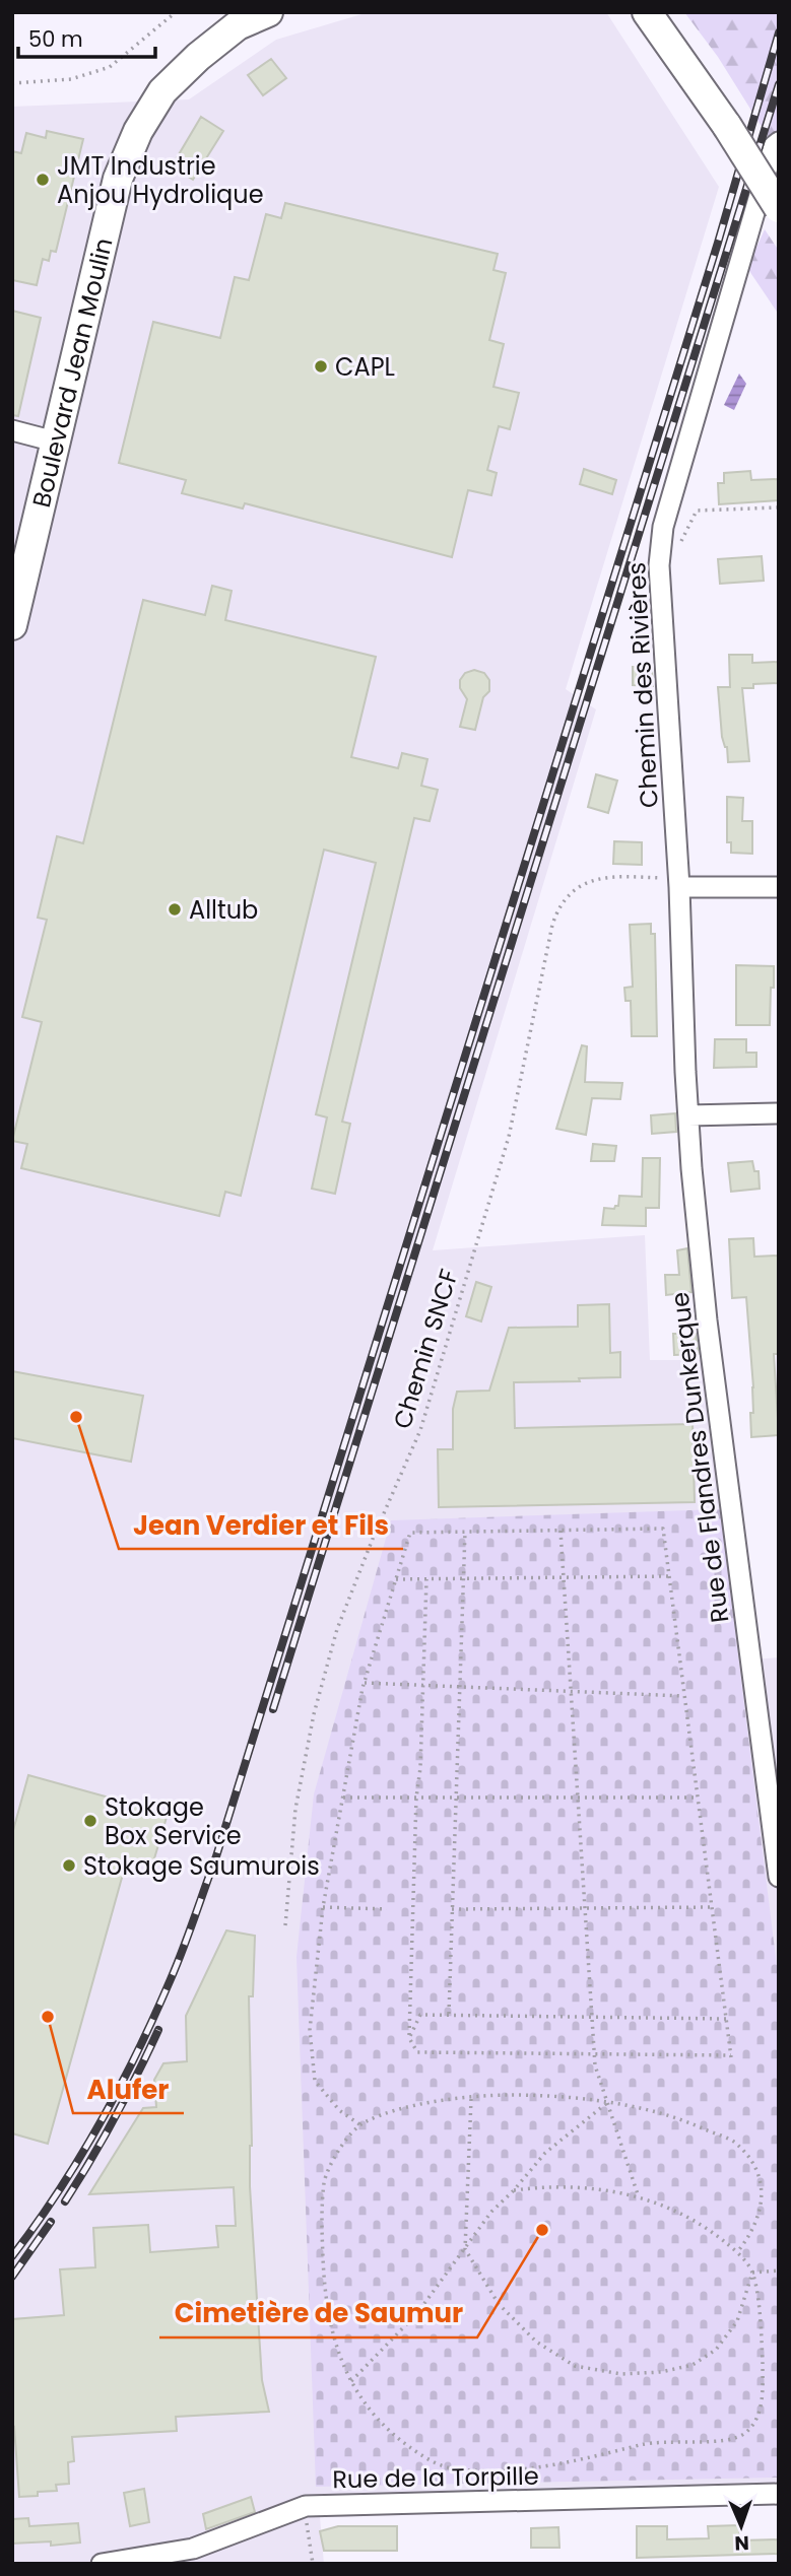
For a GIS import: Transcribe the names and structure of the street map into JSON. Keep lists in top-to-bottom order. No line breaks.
{"streets":{"street":["Boulevard Jean Moulin","Chemin des Rivières","Rue de Flandres Dunkerque","Rue de la Torpille"],"path":["Chemin SNCF"]},"crossings":[["Chemin des Rivières","Chemin SNCF"],["Chemin des Rivières","Rue de Flandres Dunkerque"]],"places":["JMT Industrie Anjou Hydrolique","CAPL","Alltub","Jean Verdier et Fils","Stokage Box Service","Stokage Saumurois","Alufer","Cimetière de Saumur"],"scale_bar":"50 m","north":"bottom"}
